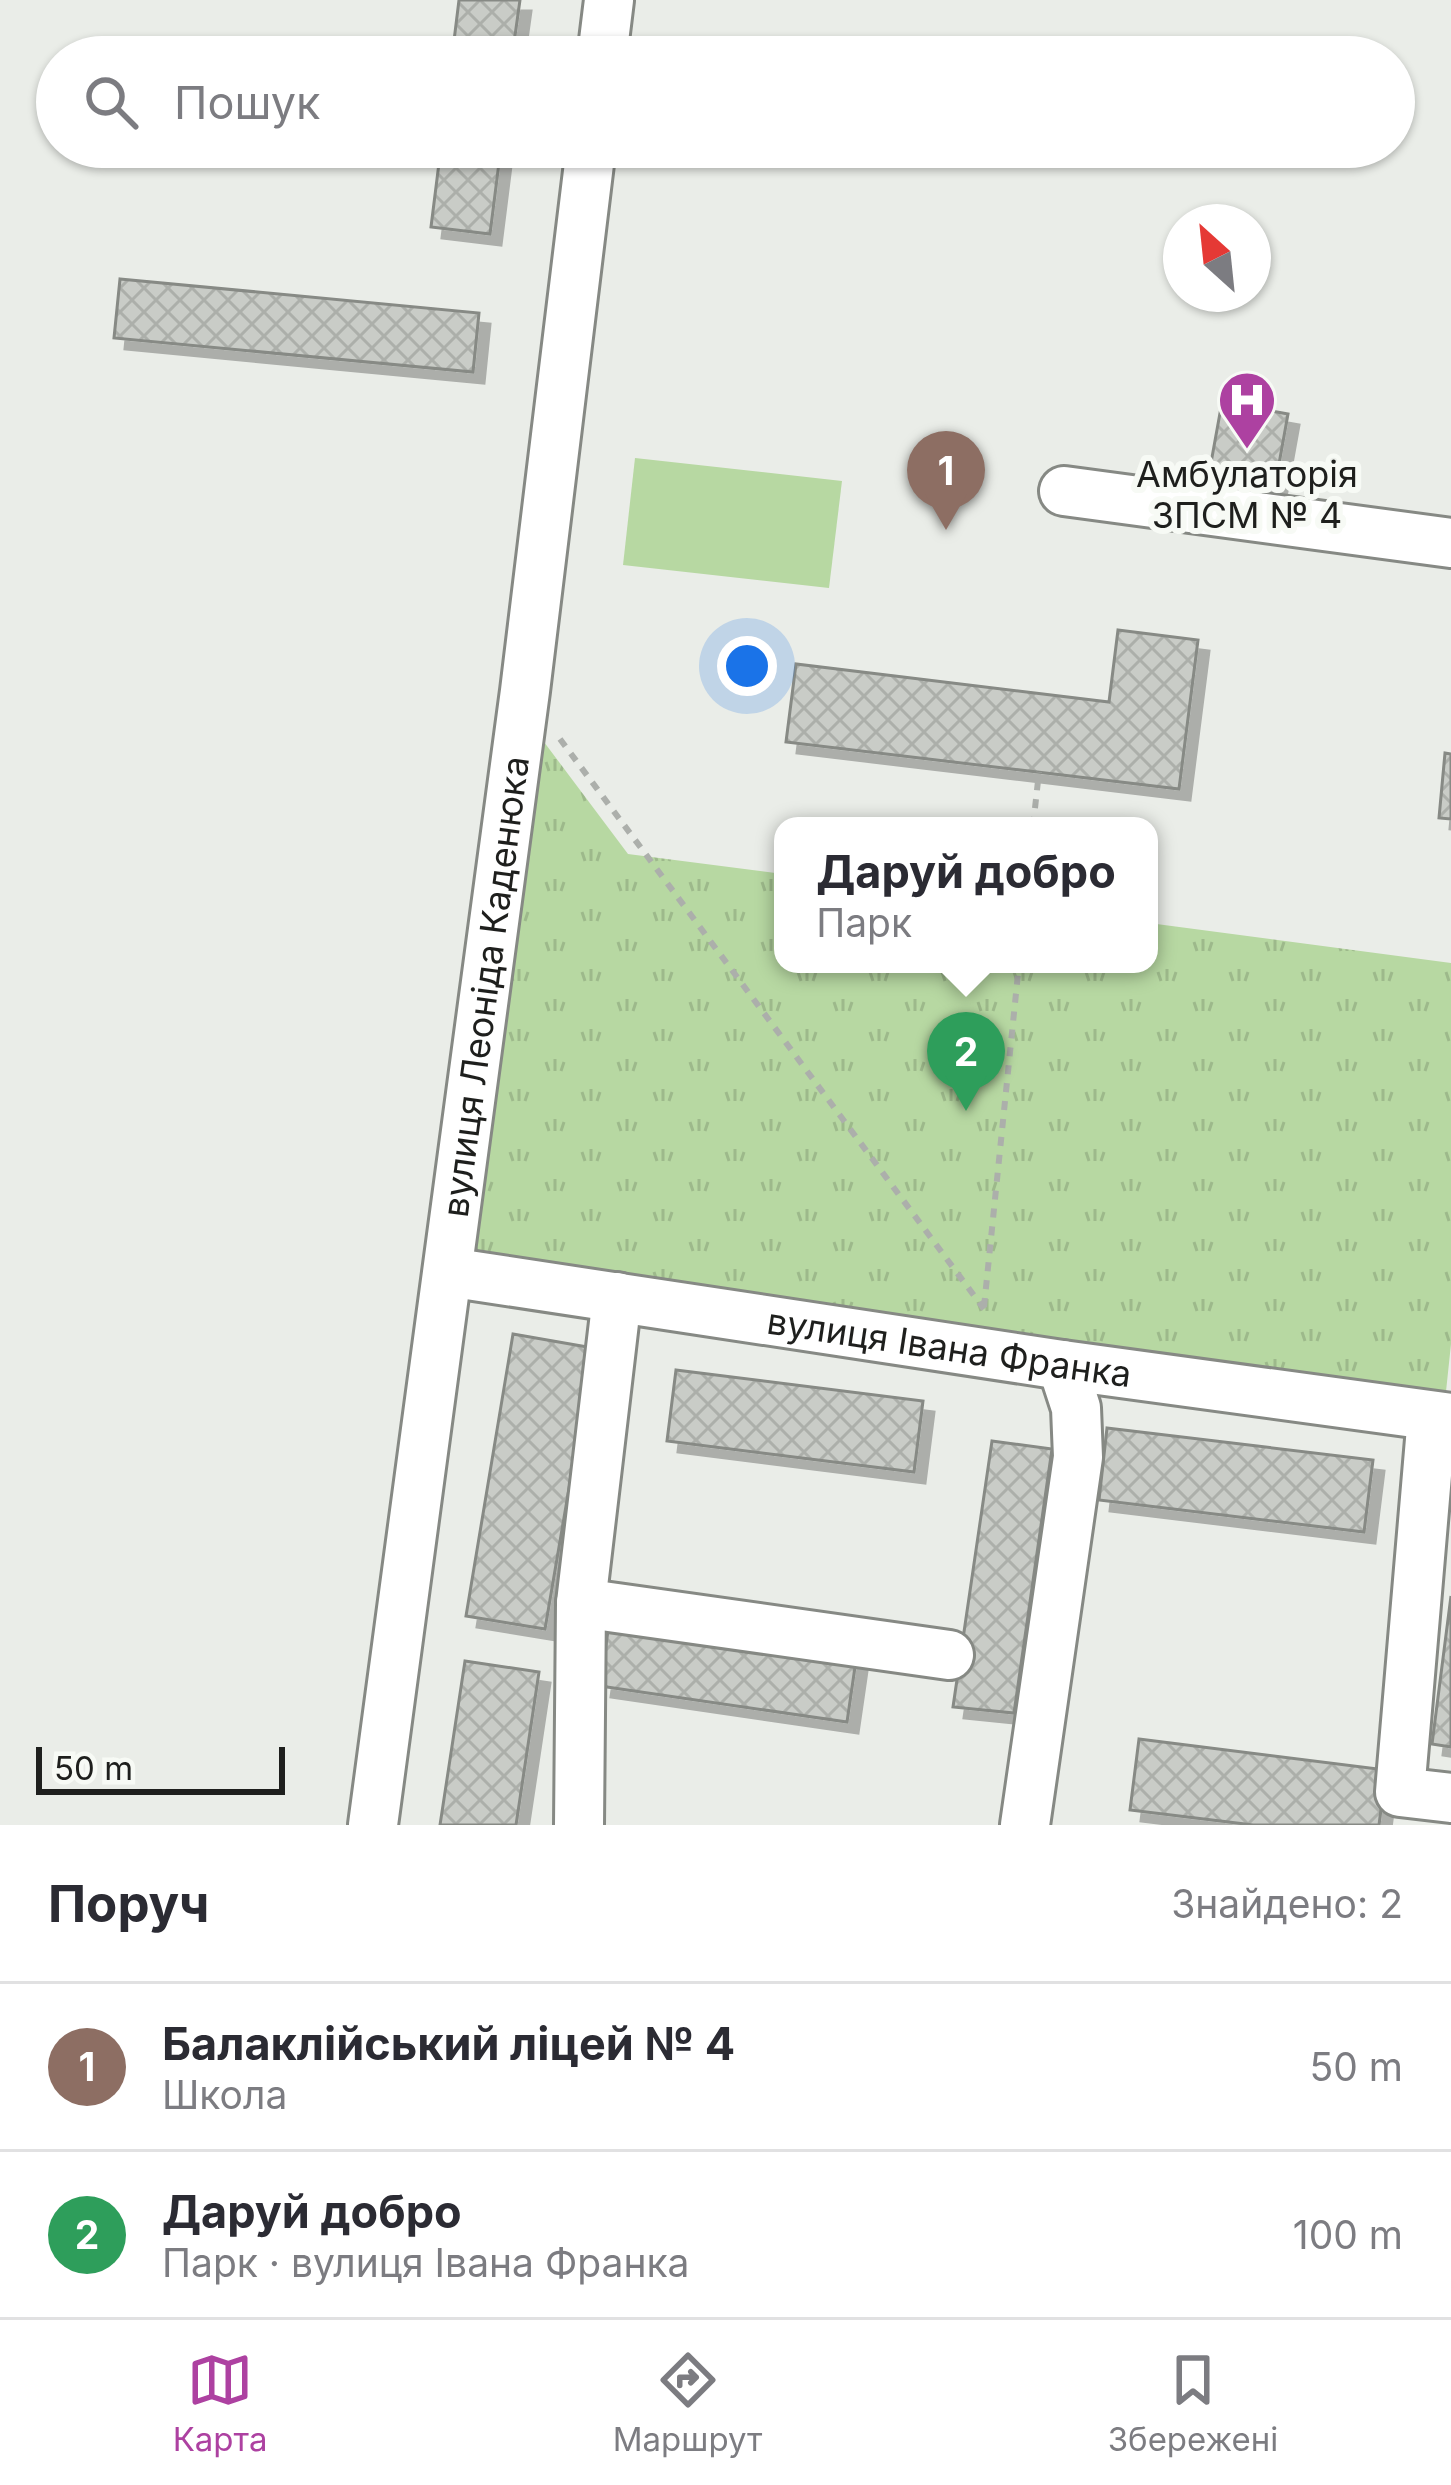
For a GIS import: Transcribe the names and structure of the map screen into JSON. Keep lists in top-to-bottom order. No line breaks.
{"streets":{"street":["вулиця Леоніда Каденюка","вулиця Івана Франка"]},"crossings":[["вулиця Леоніда Каденюка","вулиця Івана Франка"]],"places":{"hospital":["Амбулаторія ЗПСМ № 4"]},"scale_bar":"50 m","north":"top left","page":{"search":"Пошук","pins":["1","2"],"popup":["Даруй добро","Парк"],"scale":"50 m","heading":["Поруч","Знайдено: 2"],"list":[{"mark":"1","name":"Балаклійський ліцей № 4","note":"Школа","value":"50 m"},{"mark":"2","name":"Даруй добро","note":"Парк · вулиця Івана Франка","value":"100 m"}],"nav":["Карта","Маршрут","Збережені"]}}
